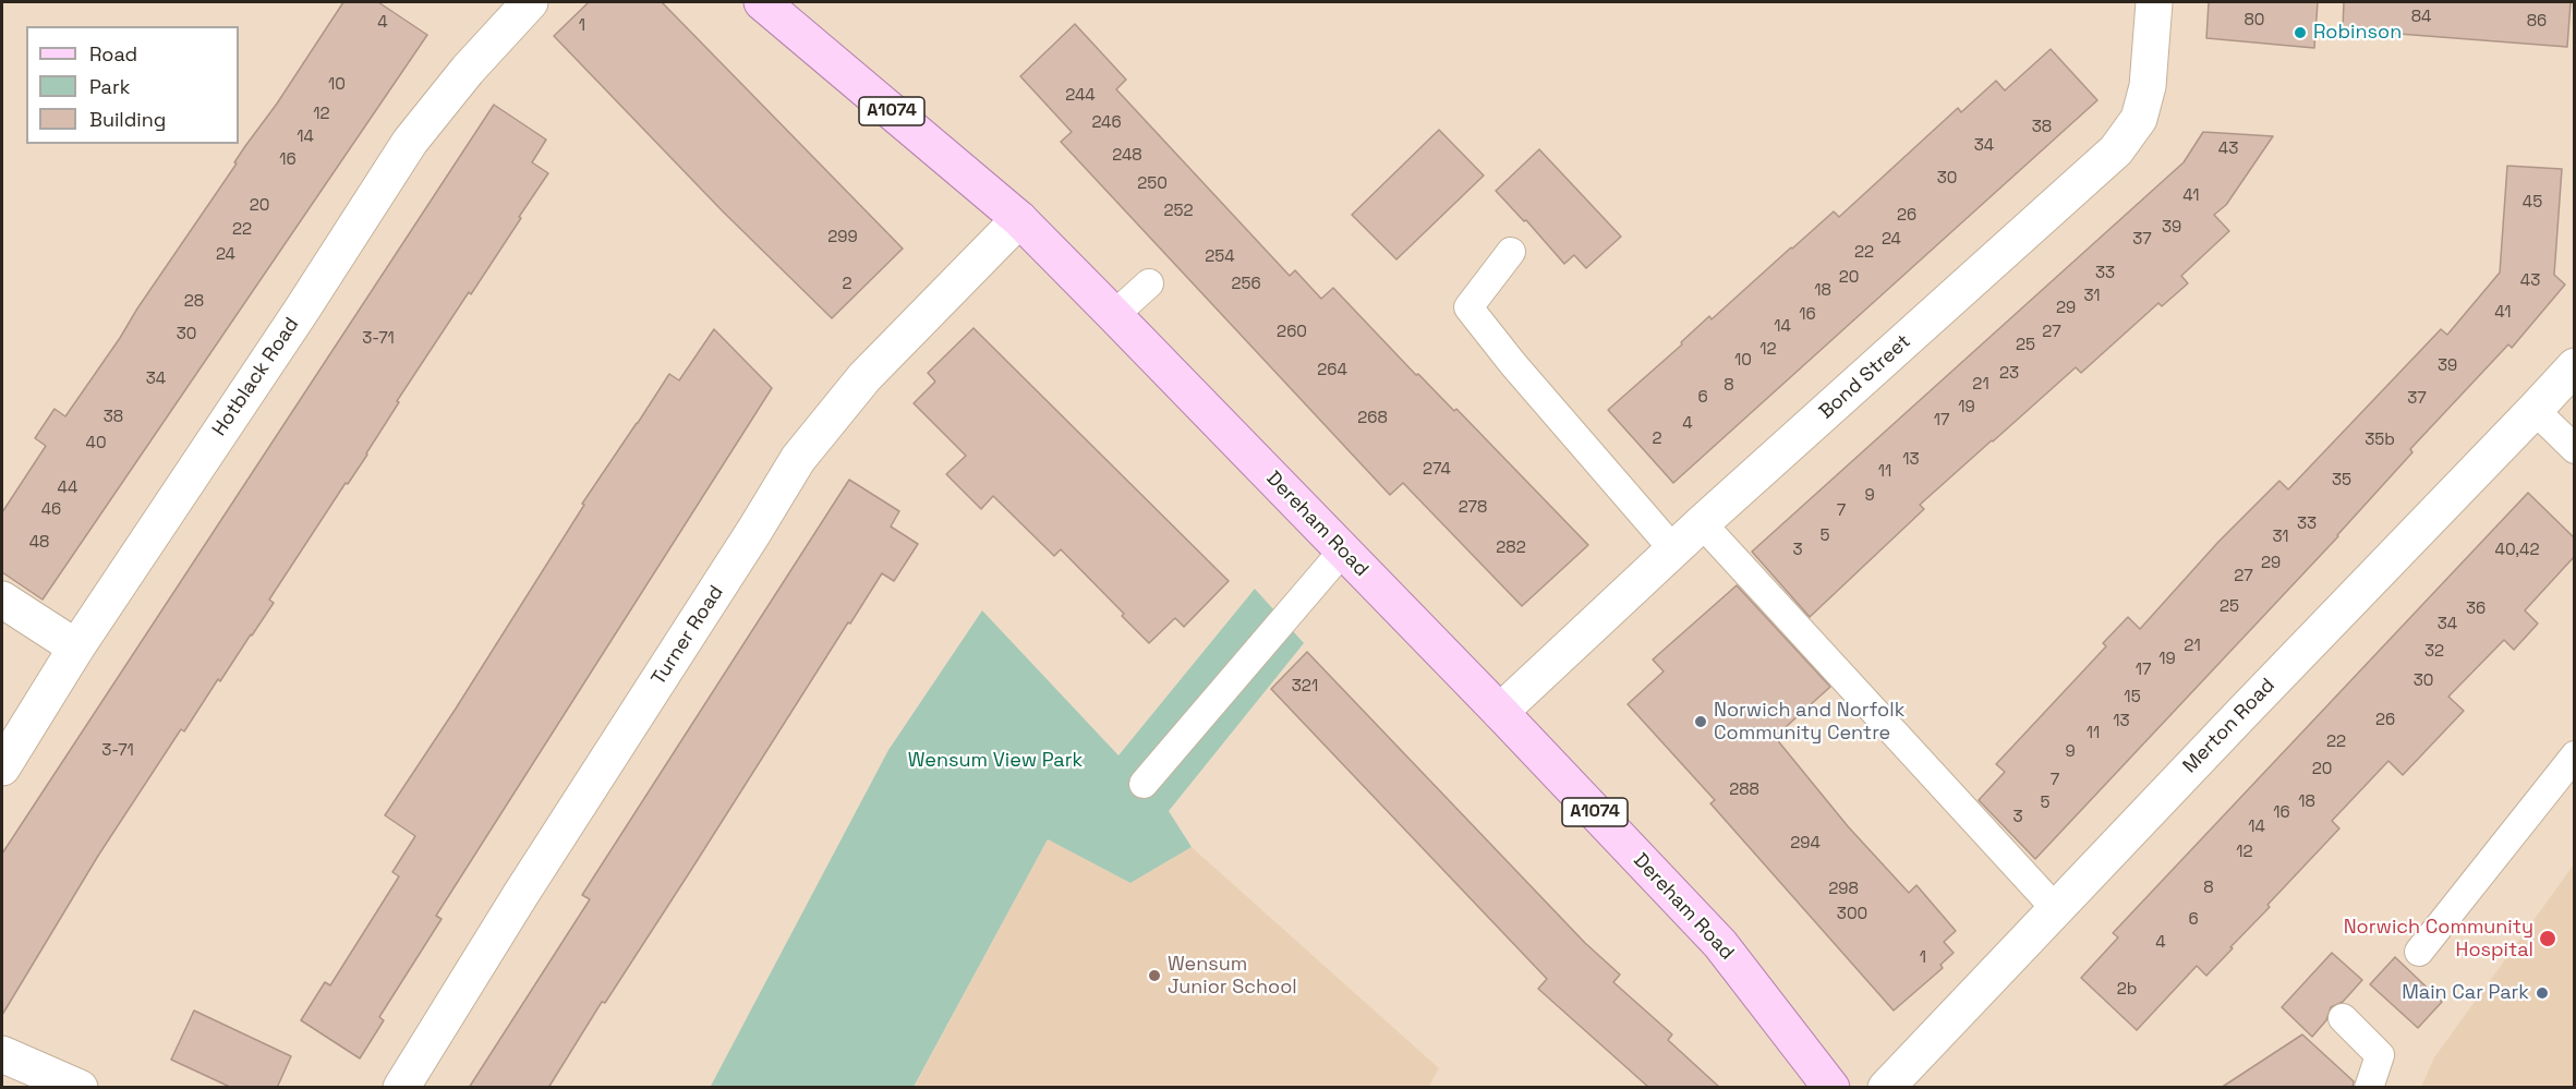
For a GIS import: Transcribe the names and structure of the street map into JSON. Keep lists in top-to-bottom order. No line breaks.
{"streets":{"main road":["A1074","Dereham Road"],"street":["Hotblack Road","Bond Street","Turner Road","Merton Road"]},"crossings":[["Bond Street","Dereham Road"],["Dereham Road","Turner Road"]],"parks":["Wensum View Park"],"places":["Robinson","Norwich and Norfolk Community Centre","Norwich Community Hospital","Wensum Junior School","Main Car Park"],"house_numbers":["84","80","86","4","1","10","244","12","246","38","14","34","43","248","16","30","250","41","45","20","252","26","39","22","299","24","37","22","24","254","33","20","43","2","256","18","31","28","29","41","16","14","260","27","30","3-71","25","12","10","39","264","23","34","21","8","6","37","19","38","268","17","4","2","35b","40","13","274","11","35","44","9","278","46","7","33","5","31","48","282","3","40,42","29","27","25","36","34","21","32","19","17","30","321","15","26","13","11","22","3-71","9","20","7","288","18","5","16","3","14","294","12","8","298","300","6","4","1","2b"],"legend":["Road","Park","Building"]}
